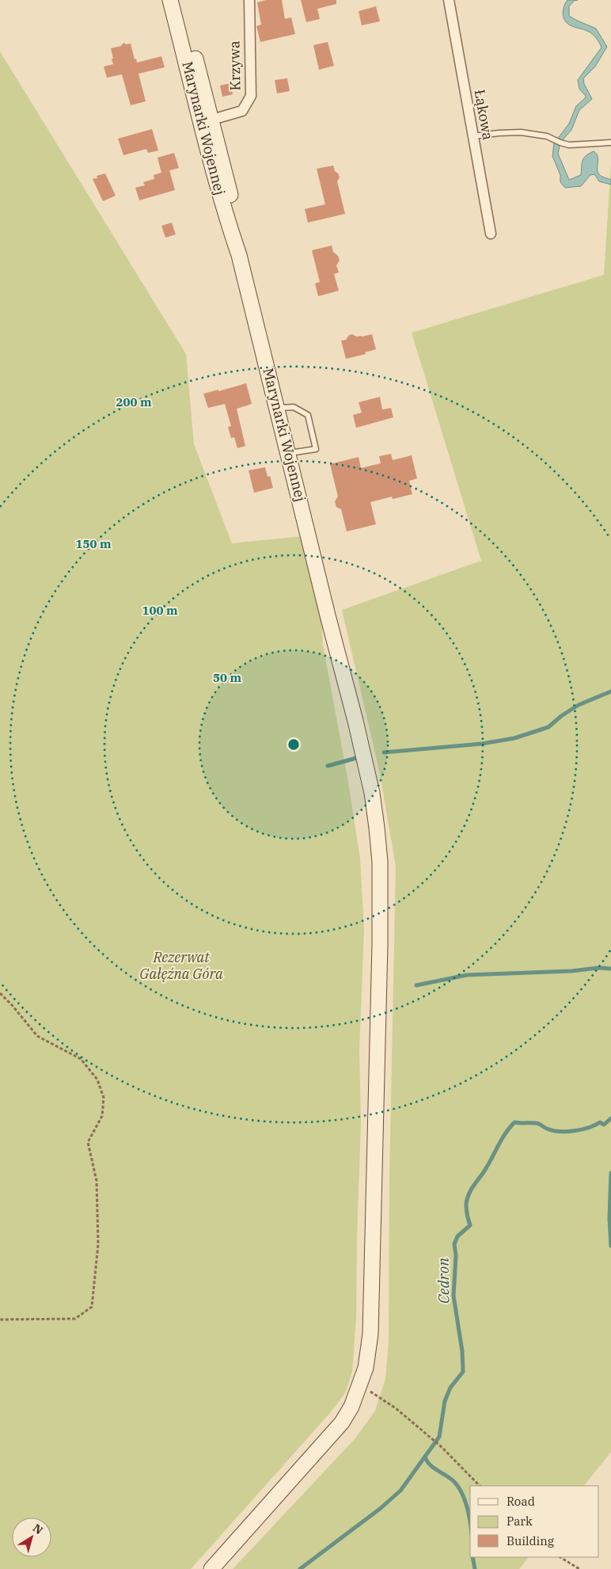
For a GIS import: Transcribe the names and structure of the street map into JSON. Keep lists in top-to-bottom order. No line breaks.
{"streets":{"main road":["Marynarki Wojennej"],"street":["Krzywa","Łąkowa"]},"crossings":[["Krzywa","Marynarki Wojennej"]],"water":["Cedron"],"parks":["Rezerwat Gałęźna Góra"],"legend":["Road","Park","Building"],"north":"top right","rings":["200 m","150 m","100 m","50 m"]}
